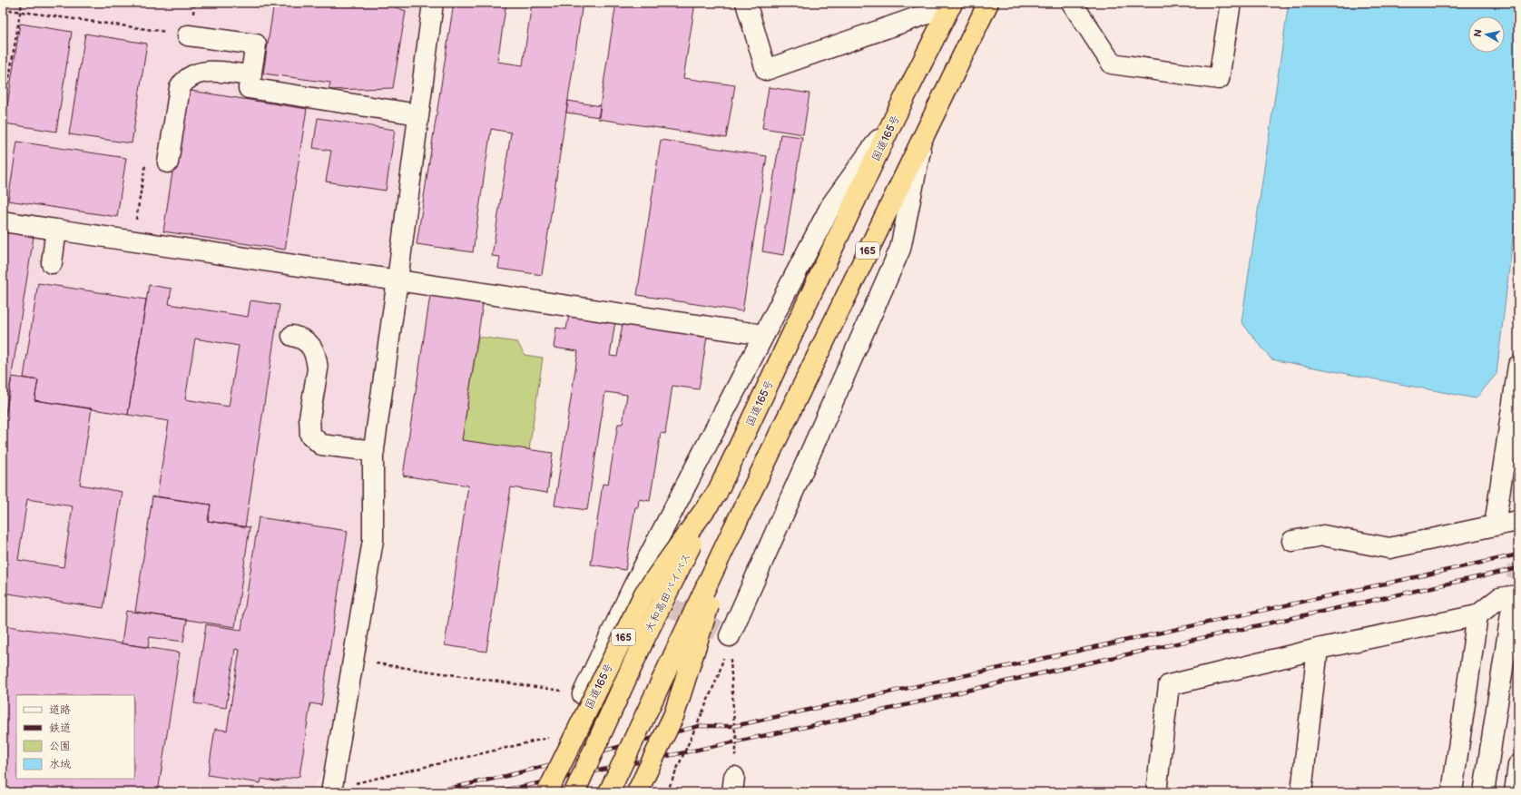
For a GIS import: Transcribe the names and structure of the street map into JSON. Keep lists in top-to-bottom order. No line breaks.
{"streets":{"highway":["国道165号","165","大和高田バイパス"]},"crossings":[["国道165号","大和高田バイパス"]],"legend":["道路","鉄道","公園","水域"],"north":"left"}
